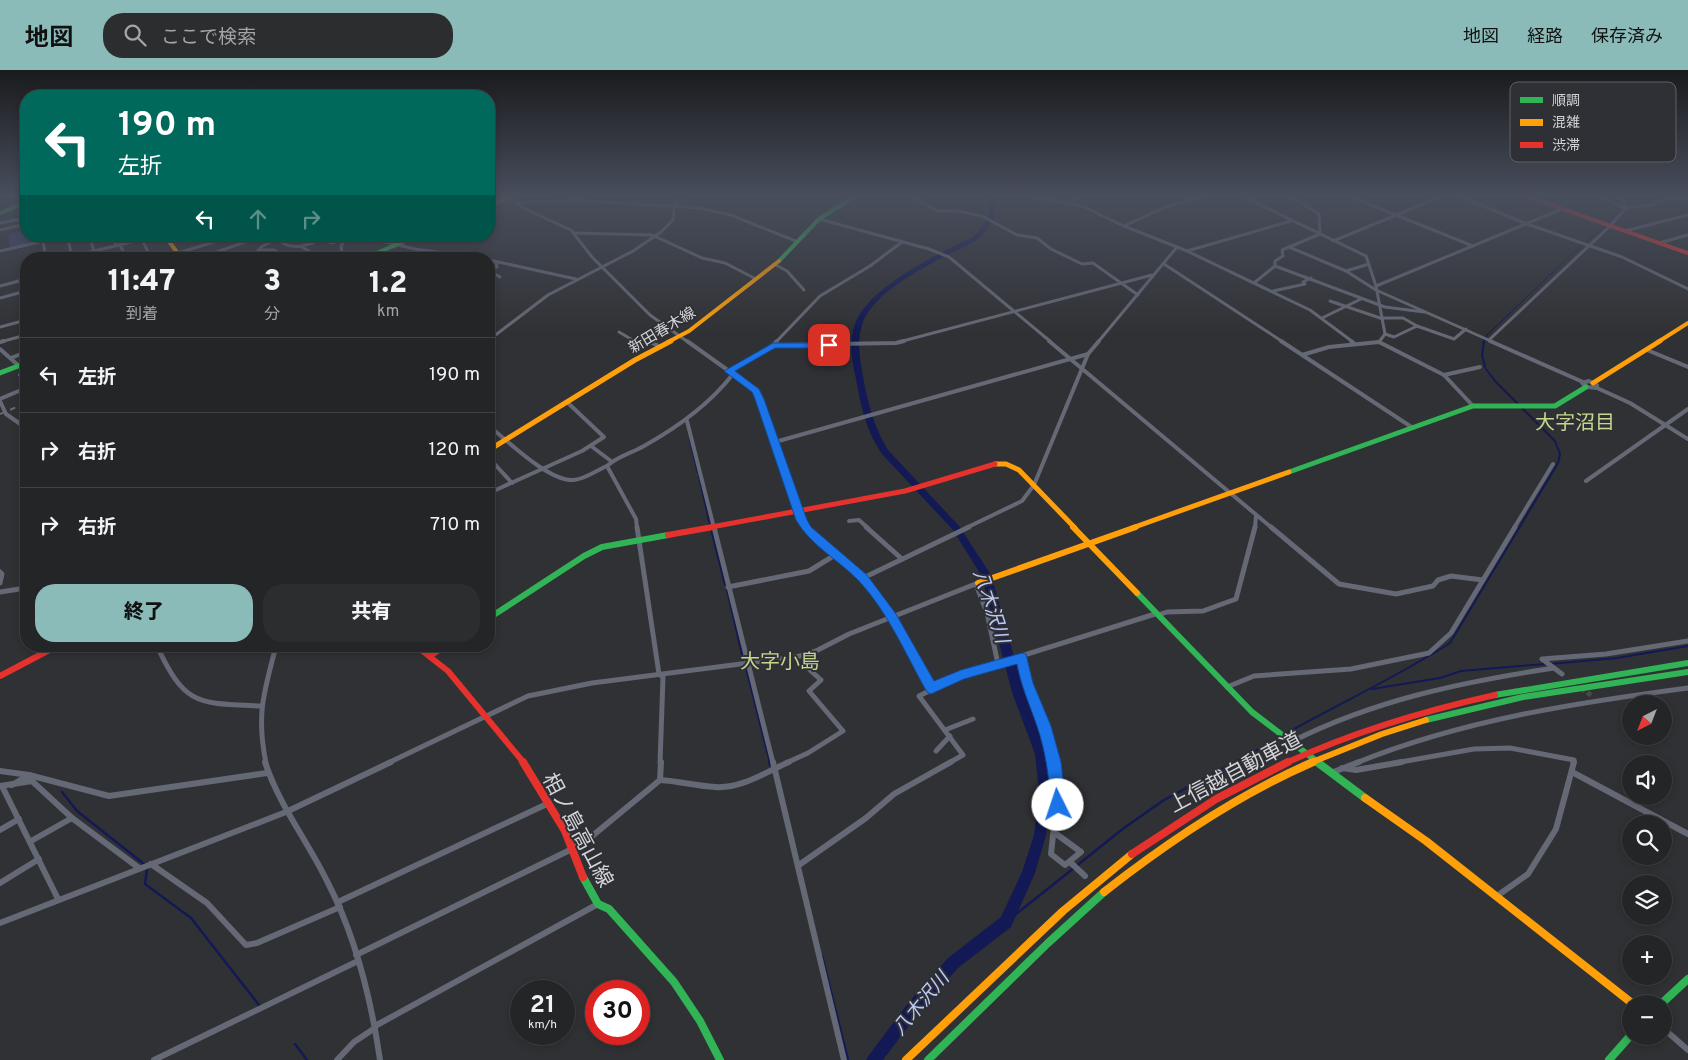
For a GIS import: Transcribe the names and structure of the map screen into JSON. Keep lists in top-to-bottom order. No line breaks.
{"streets":{"main road":["新田春木線","上信越自動車道","相ノ島高山線"]},"districts":["大字沼目","大字小島"],"water":["八木沢川"],"legend":["順調","混雑","渋滞"],"north":"bottom left","page":{"header":"地図","search":"ここで検索","nav":["地図","経路","保存済み"],"turn":["190 m","左折"],"eta":["11:47","到着","3","分","1.2","km"],"list":[{"name":"左折","value":"190 m"},{"name":"右折","value":"120 m"},{"name":"右折","value":"710 m"}],"buttons":["終了","共有"],"map_buttons":["+","−"],"speed":"21 km/h","limit":"30"}}
